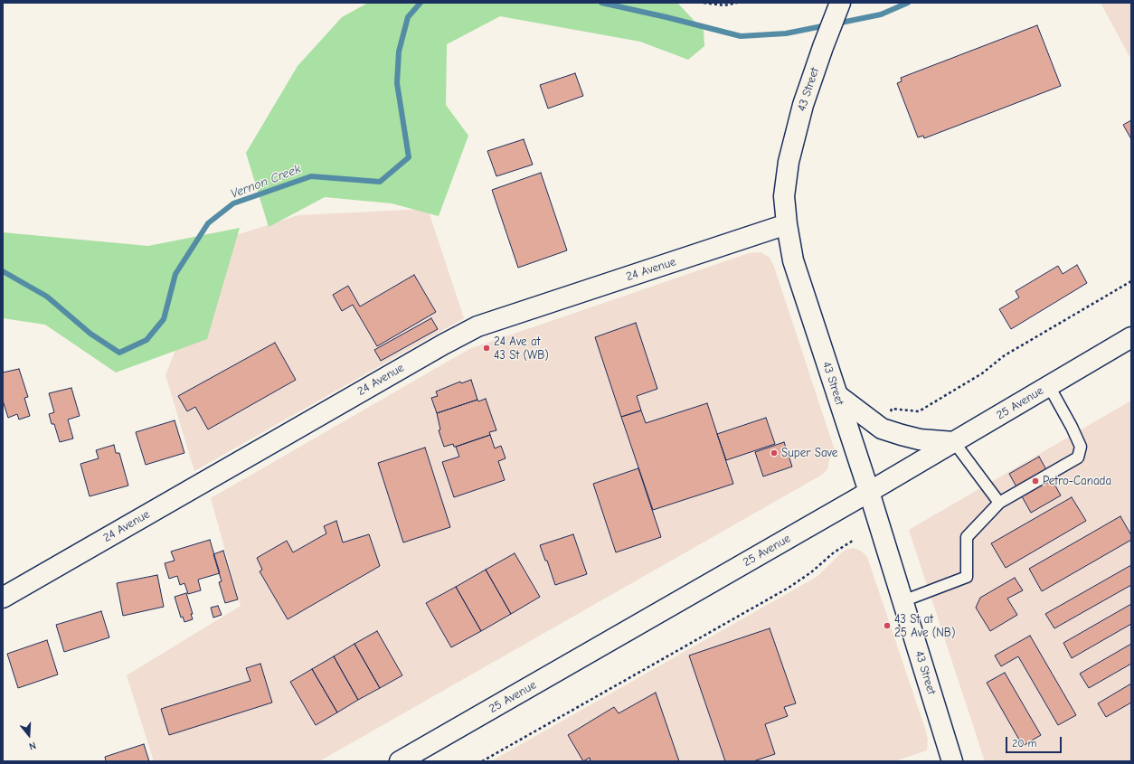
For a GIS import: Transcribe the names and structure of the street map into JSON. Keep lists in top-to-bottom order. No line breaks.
{"streets":{"street":["43 Street","24 Avenue","25 Avenue"]},"crossings":[["43 Street","24 Avenue"],["43 Street","25 Avenue"]],"water":["Vernon Creek"],"places":["24 Ave at 43 St (WB)","Super Save","Petro-Canada","43 St at 25 Ave (NB)"],"scale_bar":"20 m","north":"bottom"}
